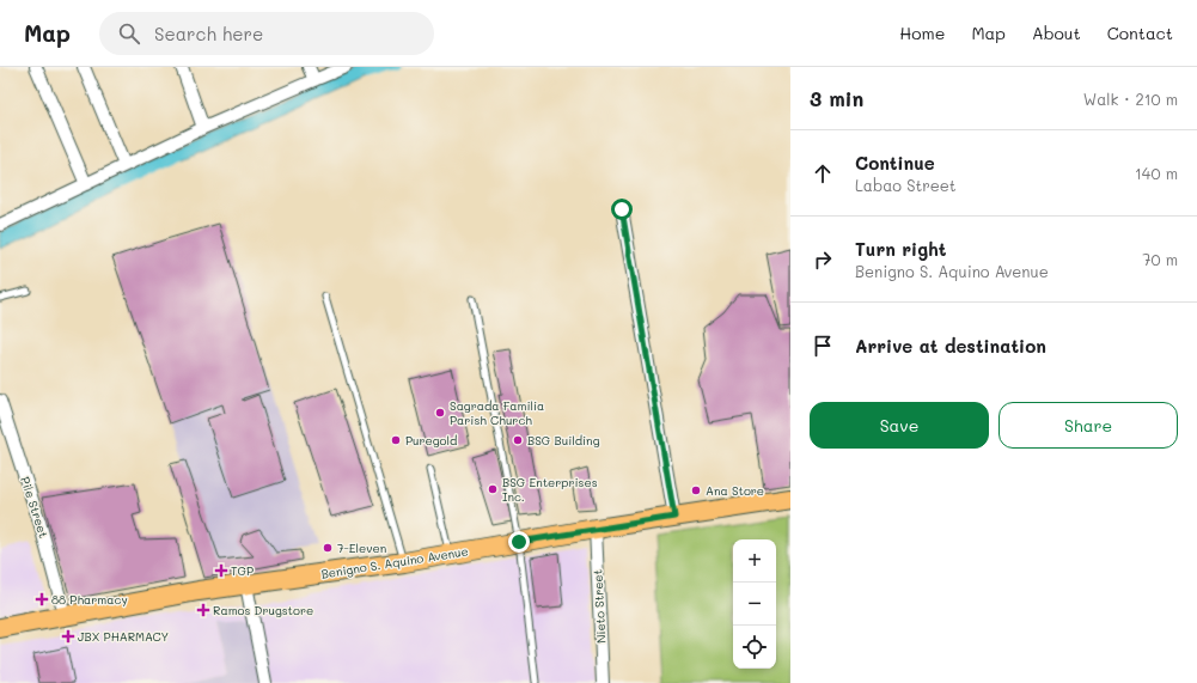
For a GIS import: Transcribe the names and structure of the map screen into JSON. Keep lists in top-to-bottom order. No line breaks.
{"streets":{"main road":["Benigno S. Aquino Avenue"],"street":["Pile Street","Nieto Street"]},"crossings":[["Pile Street","Benigno S. Aquino Avenue"],["Benigno S. Aquino Avenue","Nieto Street"]],"places":{"other":["Sagrada Familia Parish Church","Puregold","BSG Building","BSG Enterprises Inc.","Ana Store","7-Eleven"],"health":["TGP","88 Pharmacy","Ramos Drugstore","JBX PHARMACY"]},"page":{"header":"Map","search":"Search here","nav":["Home","Map","About","Contact"],"heading":["3 min","Walk · 210 m"],"list":[["Continue","Labao Street","140 m"],["Turn right","Benigno S. Aquino Avenue","70 m"],"Arrive at destination"],"buttons":["Save","Share"],"map_buttons":["+","−"]}}
